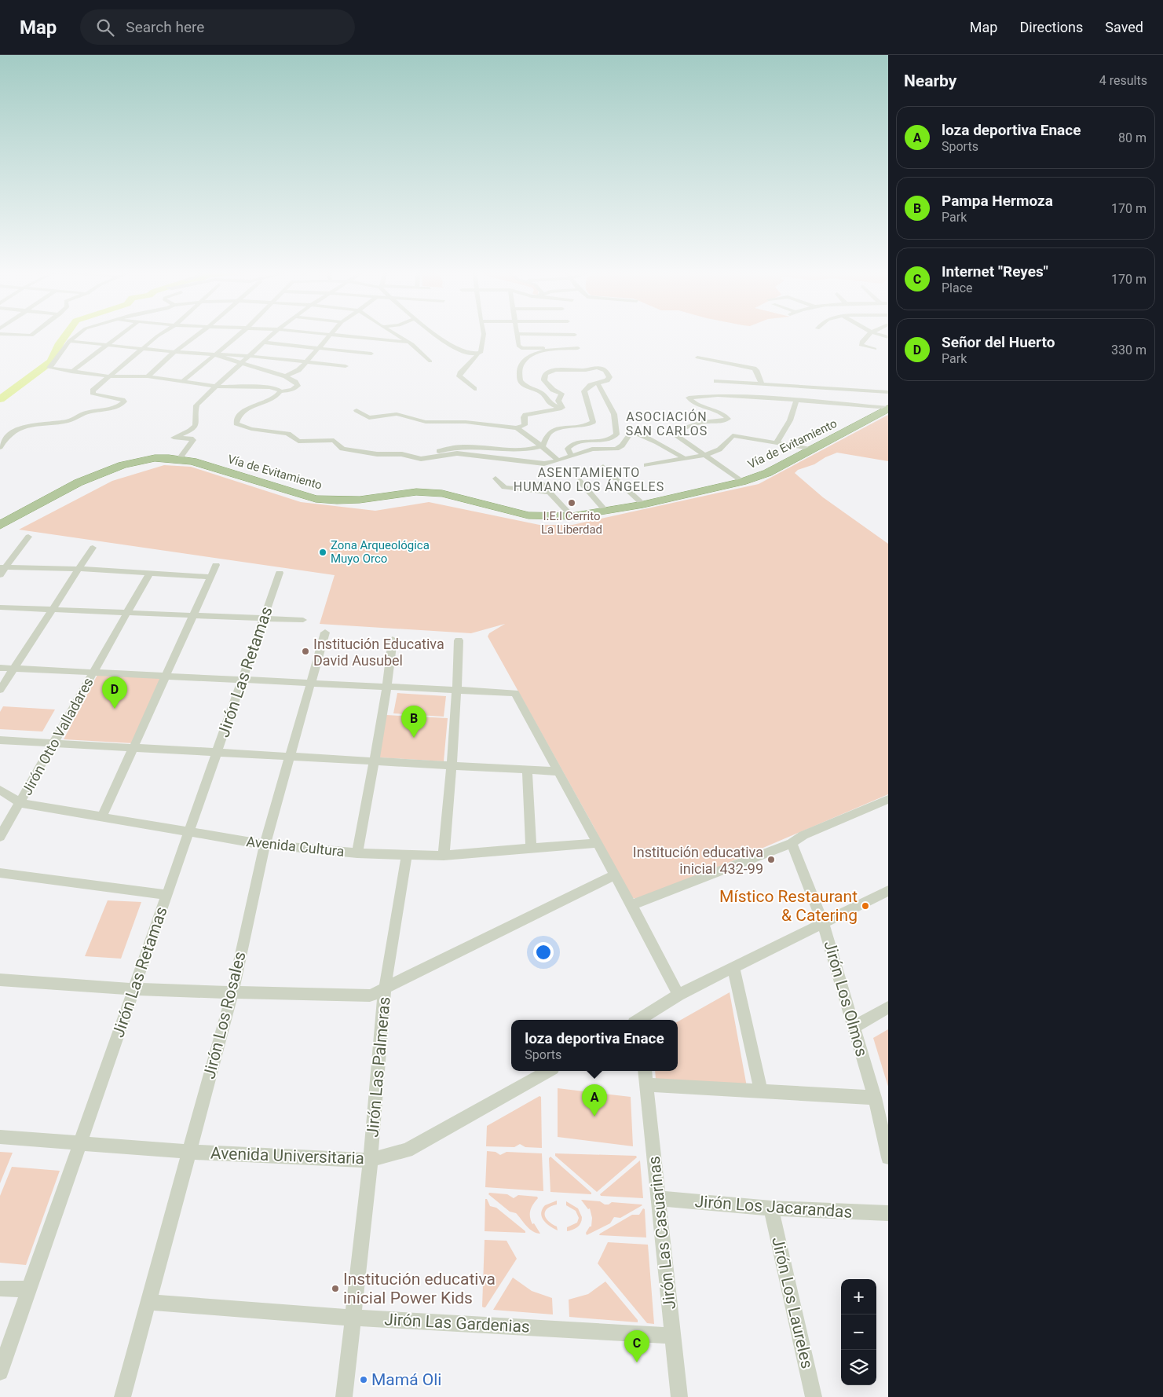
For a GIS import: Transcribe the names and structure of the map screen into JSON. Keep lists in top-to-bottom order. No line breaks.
{"streets":{"highway":["Vía de Evitamiento"],"street":["Jirón Las Retamas","Jirón Otto Valladares","Avenida Cultura","Jirón Los Olmos","Jirón Los Rosales","Jirón Las Palmeras","Avenida Universitaria","Jirón Los Jacarandas","Jirón Las Casuarinas","Jirón Los Laureles","Jirón Las Gardenias"]},"crossings":[["Jirón Las Retamas","Avenida Cultura"],["Jirón Las Retamas","Avenida Universitaria"],["Jirón Otto Valladares","Avenida Cultura"],["Avenida Cultura","Jirón Los Rosales"],["Avenida Cultura","Jirón Las Palmeras"],["Jirón Los Rosales","Avenida Universitaria"],["Jirón Los Rosales","Jirón Las Gardenias"],["Jirón Las Palmeras","Avenida Universitaria"],["Jirón Las Palmeras","Jirón Las Gardenias"],["Jirón Los Jacarandas","Jirón Las Casuarinas"],["Jirón Los Jacarandas","Jirón Los Laureles"],["Jirón Las Casuarinas","Jirón Las Gardenias"]],"districts":["ASOCIACIÓN SAN CARLOS","ASENTAMIENTO HUMANO LOS ÁNGELES"],"places":["I.E.I Cerrito La Liberdad","Zona Arqueológica Muyo Orco","Institución Educativa David Ausubel","Institución educativa inicial 432-99","Místico Restaurant & Catering","Institución educativa inicial Power Kids","Mamá Oli"],"page":{"header":"Map","search":"Search here","nav":["Map","Directions","Saved"],"heading":["Nearby","4 results"],"list":[{"mark":"A","name":"loza deportiva Enace","note":"Sports","value":"80 m"},{"mark":"B","name":"Pampa Hermoza","note":"Park","value":"170 m"},{"mark":"C","name":"Internet \"Reyes\"","note":"Place","value":"170 m"},{"mark":"D","name":"Señor del Huerto","note":"Park","value":"330 m"}],"pins":["D","B","A","C"],"popup":["loza deportiva Enace","Sports"],"map_buttons":["+","−"]}}
